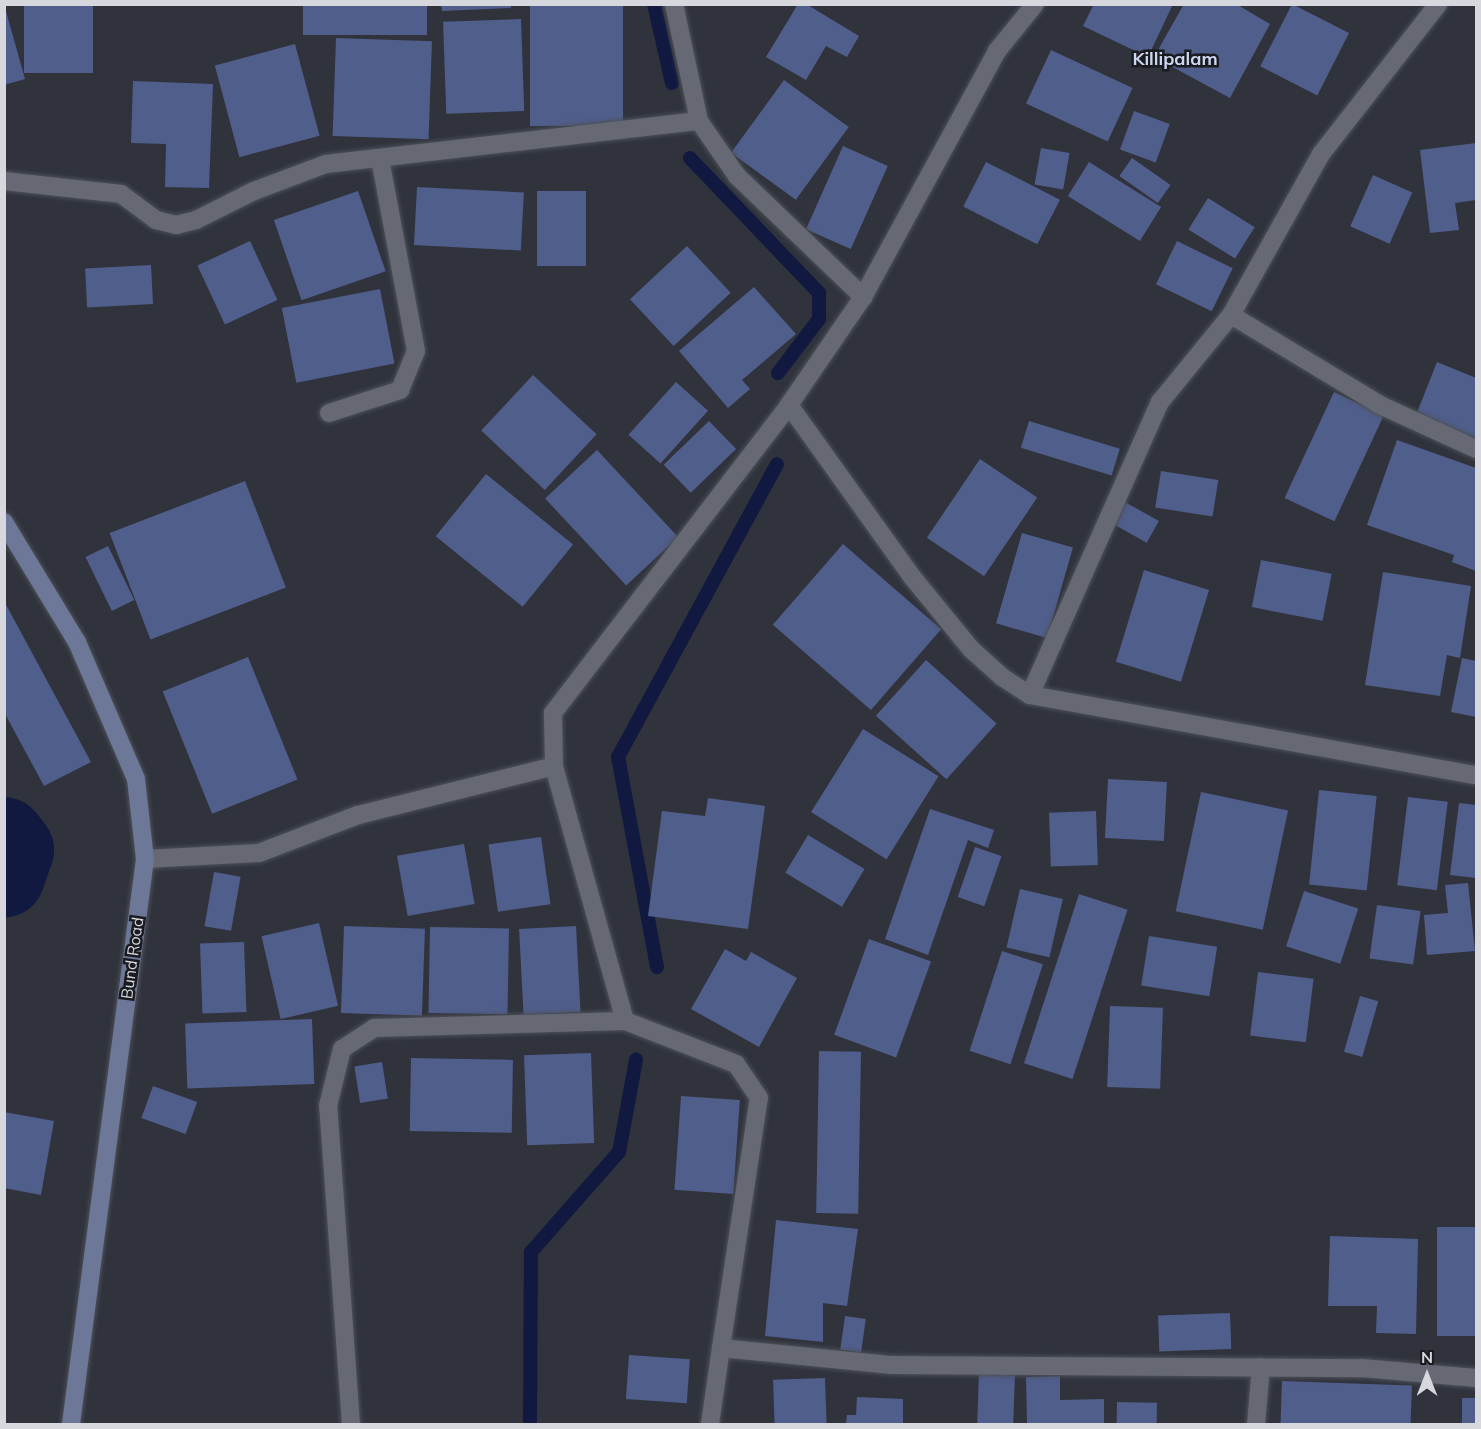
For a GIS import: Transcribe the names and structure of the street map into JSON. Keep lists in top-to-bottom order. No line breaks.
{"streets":{"street":["Bund Road"]},"districts":["Killipalam"],"north":"top"}
